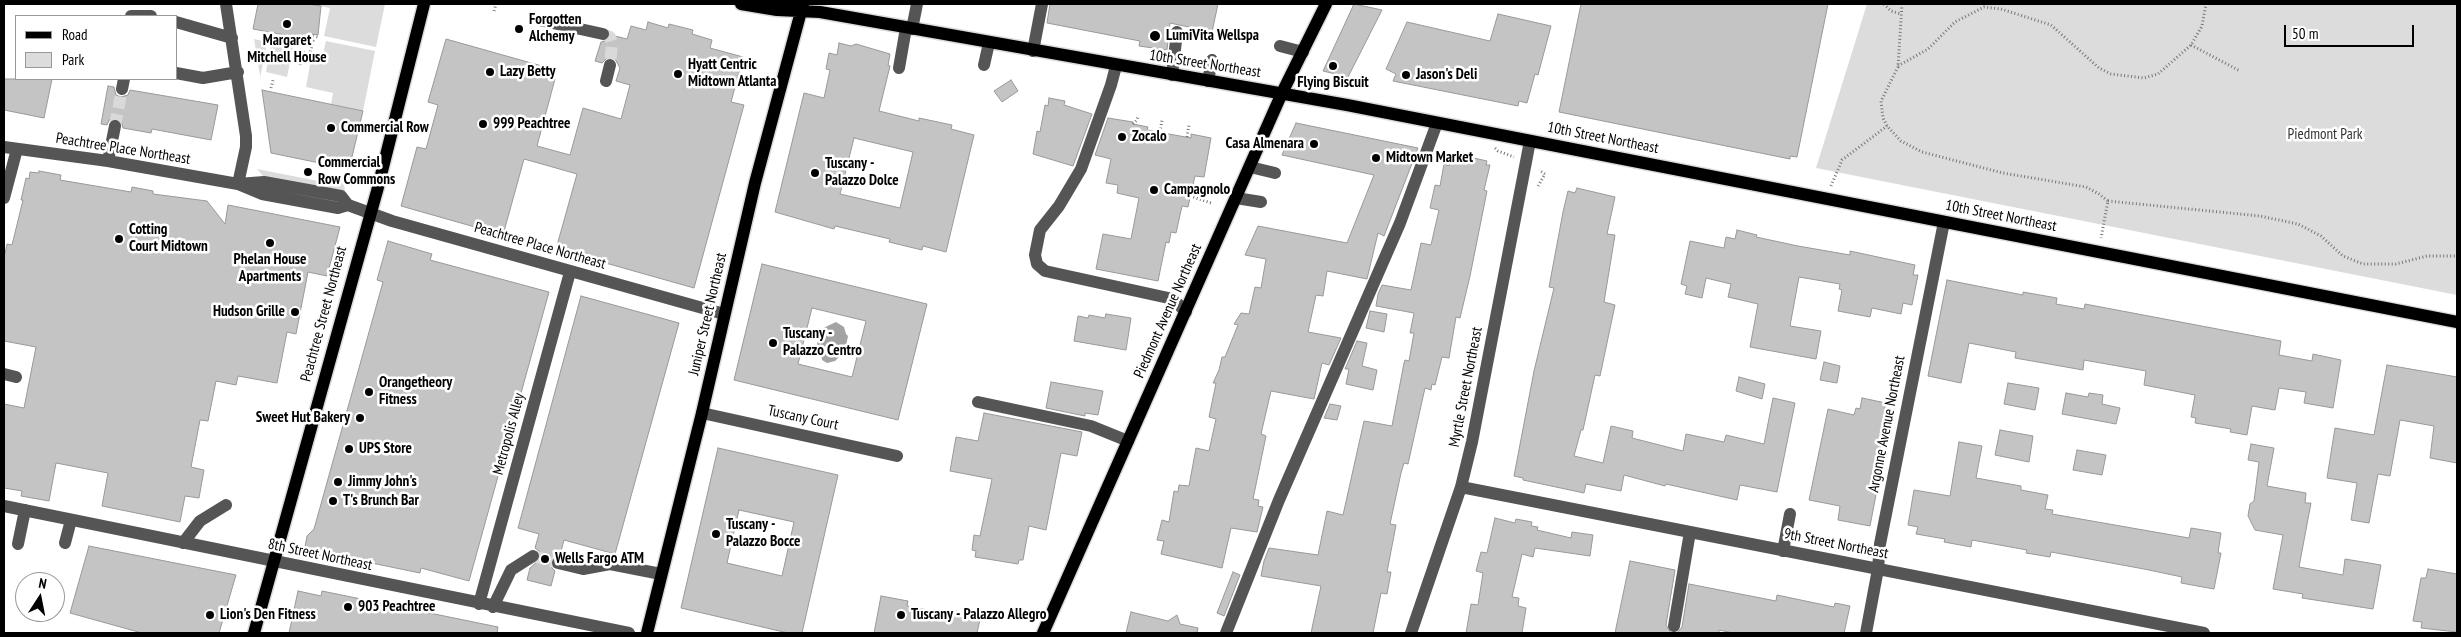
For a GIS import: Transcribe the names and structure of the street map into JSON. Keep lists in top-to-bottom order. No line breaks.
{"streets":{"main road":["10th Street Northeast","Piedmont Avenue Northeast","Peachtree Street Northeast","Juniper Street Northeast"],"street":["Peachtree Place Northeast","Myrtle Street Northeast","Tuscany Court","Argonne Avenue Northeast","Metropolis Alley","9th Street Northeast","8th Street Northeast"]},"crossings":[["10th Street Northeast","Piedmont Avenue Northeast"],["10th Street Northeast","Juniper Street Northeast"],["10th Street Northeast","Myrtle Street Northeast"],["10th Street Northeast","Argonne Avenue Northeast"],["Peachtree Place Northeast","Peachtree Street Northeast"],["Peachtree Place Northeast","Juniper Street Northeast"],["Peachtree Place Northeast","Metropolis Alley"],["Peachtree Street Northeast","8th Street Northeast"],["Juniper Street Northeast","Tuscany Court"],["Myrtle Street Northeast","9th Street Northeast"],["Argonne Avenue Northeast","9th Street Northeast"],["Metropolis Alley","8th Street Northeast"]],"parks":["Piedmont Park"],"places":["Margaret Mitchell House","Forgotten Alchemy","LumiVita Wellspa","Flying Biscuit","Lazy Betty","Hyatt Centric Midtown Atlanta","Jason's Deli","999 Peachtree","Commercial Row","Zocalo","Casa Almenara","Midtown Market","Commercial Row Commons","Tuscany - Palazzo Dolce","Campagnolo","Cotting Court Midtown","Phelan House Apartments","Hudson Grille","Tuscany - Palazzo Centro","Orangetheory Fitness","Sweet Hut Bakery","UPS Store","Jimmy John's","T's Brunch Bar","Tuscany - Palazzo Bocce","Wells Fargo ATM","903 Peachtree","Lion's Den Fitness","Tuscany - Palazzo Allegro"],"legend":["Road","Park"],"scale_bar":"50 m","north":"top"}
